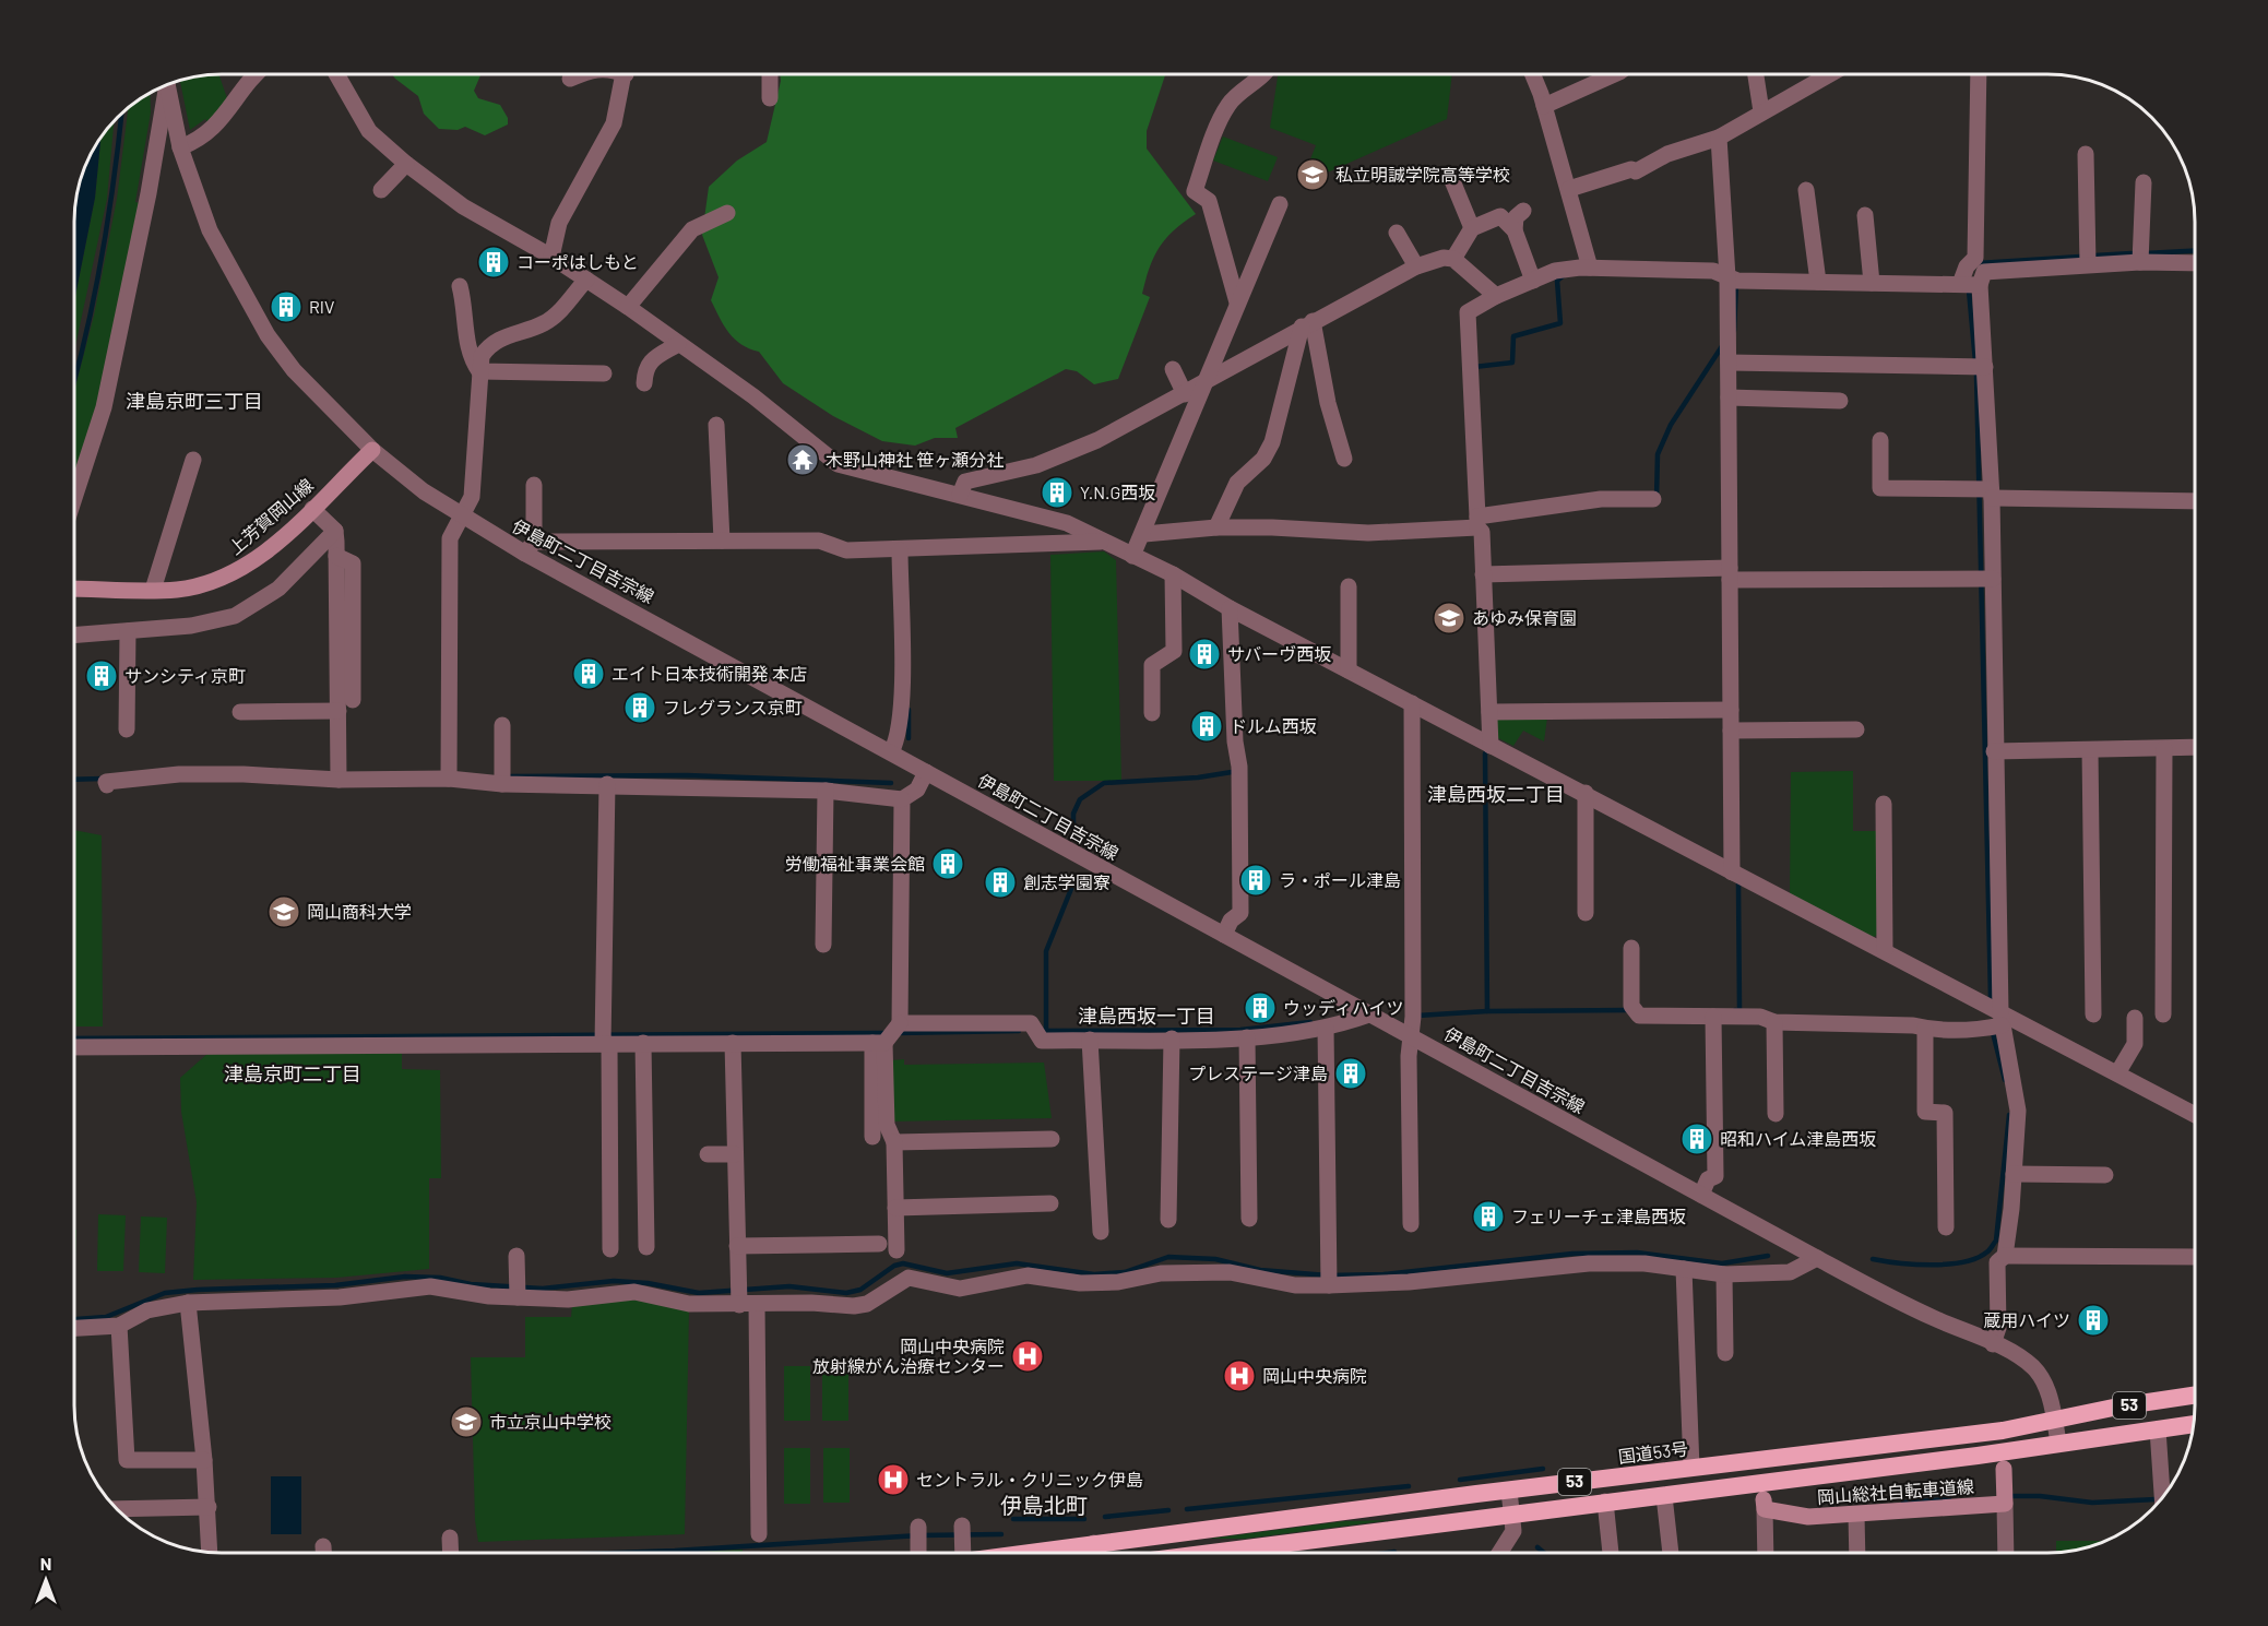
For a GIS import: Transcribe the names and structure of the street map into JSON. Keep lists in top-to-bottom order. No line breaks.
{"streets":{"highway":["53","国道53号"],"main road":["上芳賀岡山線","岡山総社自転車道線"],"street":["伊島町二丁目吉宗線"]},"crossings":[["上芳賀岡山線","伊島町二丁目吉宗線"],["伊島町二丁目吉宗線","53"],["伊島町二丁目吉宗線","国道53号"],["53","国道53号"],["53","岡山総社自転車道線"]],"districts":["津島京町三丁目","津島西坂二丁目","津島西坂一丁目","津島京町二丁目","伊島北町"],"places":{"school or university":["私立明誠学院高等学校","あゆみ保育園","岡山商科大学","市立京山中学校"],"building":["コーポはしもと","RIV","Y.N.G西坂","サバーヴ西坂","エイト日本技術開発 本店","サンシティ京町","フレグランス京町","ドルム西坂","労働福祉事業会館","ラ・ポール津島","創志学園寮","ウッディハイツ","プレステージ津島","昭和ハイム津島西坂","フェリーチェ津島西坂","蔵用ハイツ"],"temple":["木野山神社 笹ヶ瀬分社"],"hospital":["岡山中央病院 放射線がん治療センター","岡山中央病院","セントラル・クリニック伊島"]},"north":"top"}
